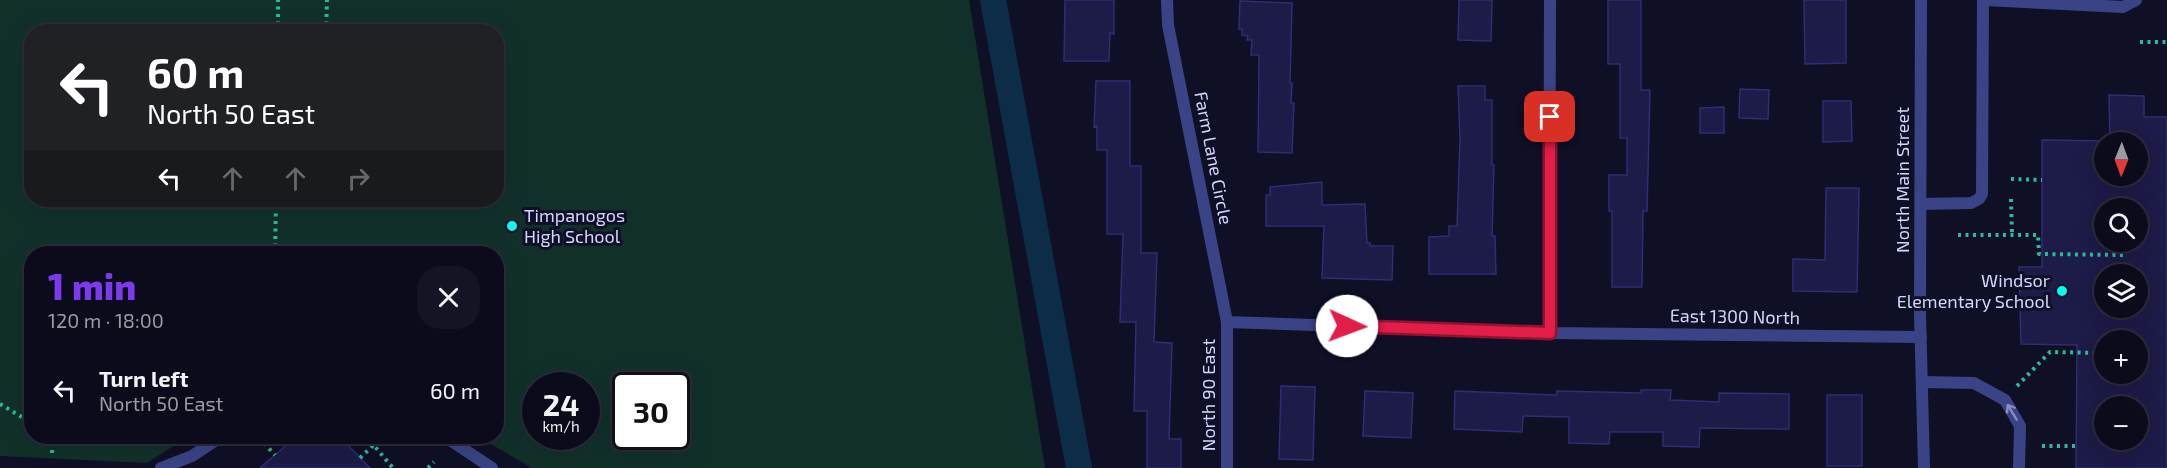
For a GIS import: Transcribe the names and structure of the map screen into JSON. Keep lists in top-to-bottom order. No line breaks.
{"streets":{"street":["Farm Lane Circle","North Main Street","East 1300 North","North 90 East"]},"crossings":[["Farm Lane Circle","East 1300 North"],["Farm Lane Circle","North 90 East"],["North Main Street","East 1300 North"],["East 1300 North","North 90 East"]],"places":["Timpanogos High School","Windsor Elementary School"],"north":"bottom","page":{"turn":["60 m","North 50 East"],"map_buttons":["+","−"],"heading":["1 min","120 m · 18:00"],"list":[{"name":"Turn left","note":"North 50 East","value":"60 m"}],"speed":"24 km/h","limit":"30"}}
